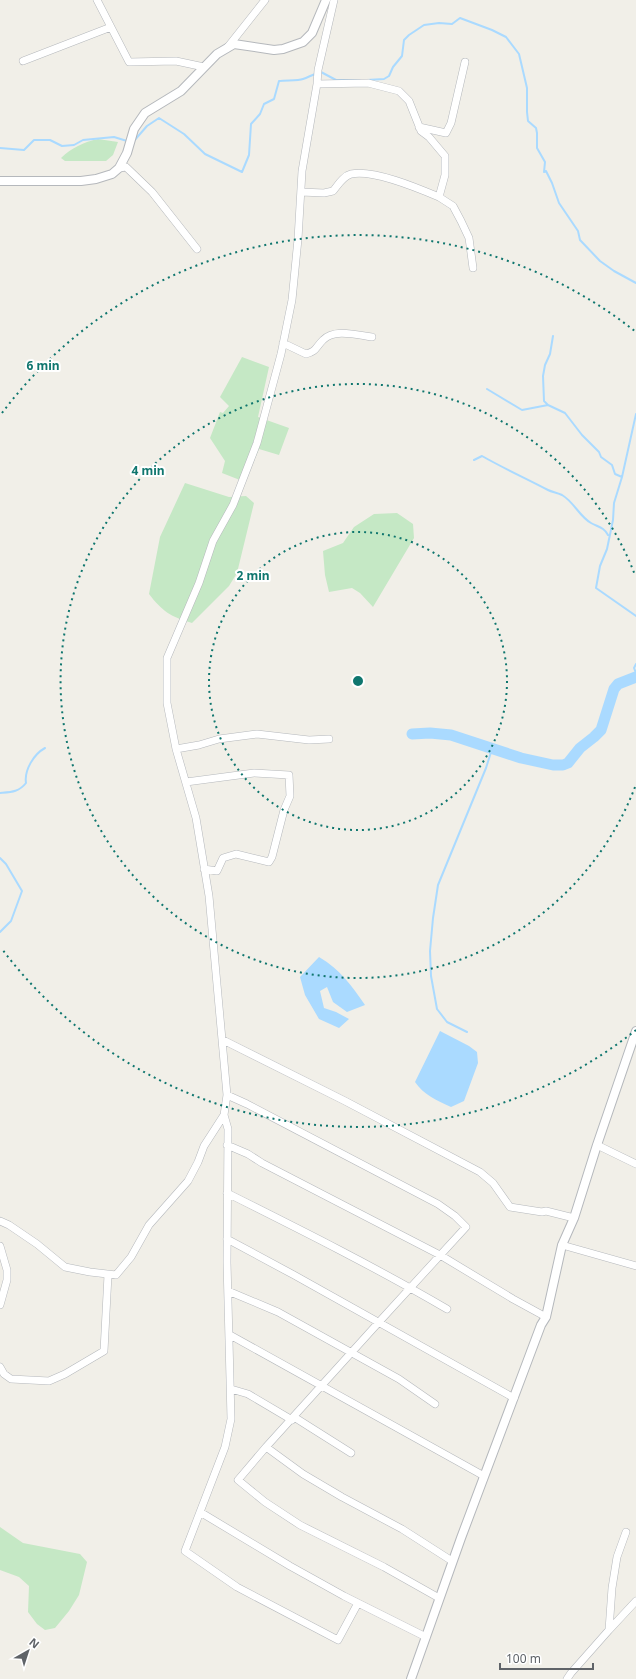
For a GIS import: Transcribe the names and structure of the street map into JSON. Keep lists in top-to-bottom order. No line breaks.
{"scale_bar":"100 m","north":"top right","rings":["6 min","4 min","2 min"]}
